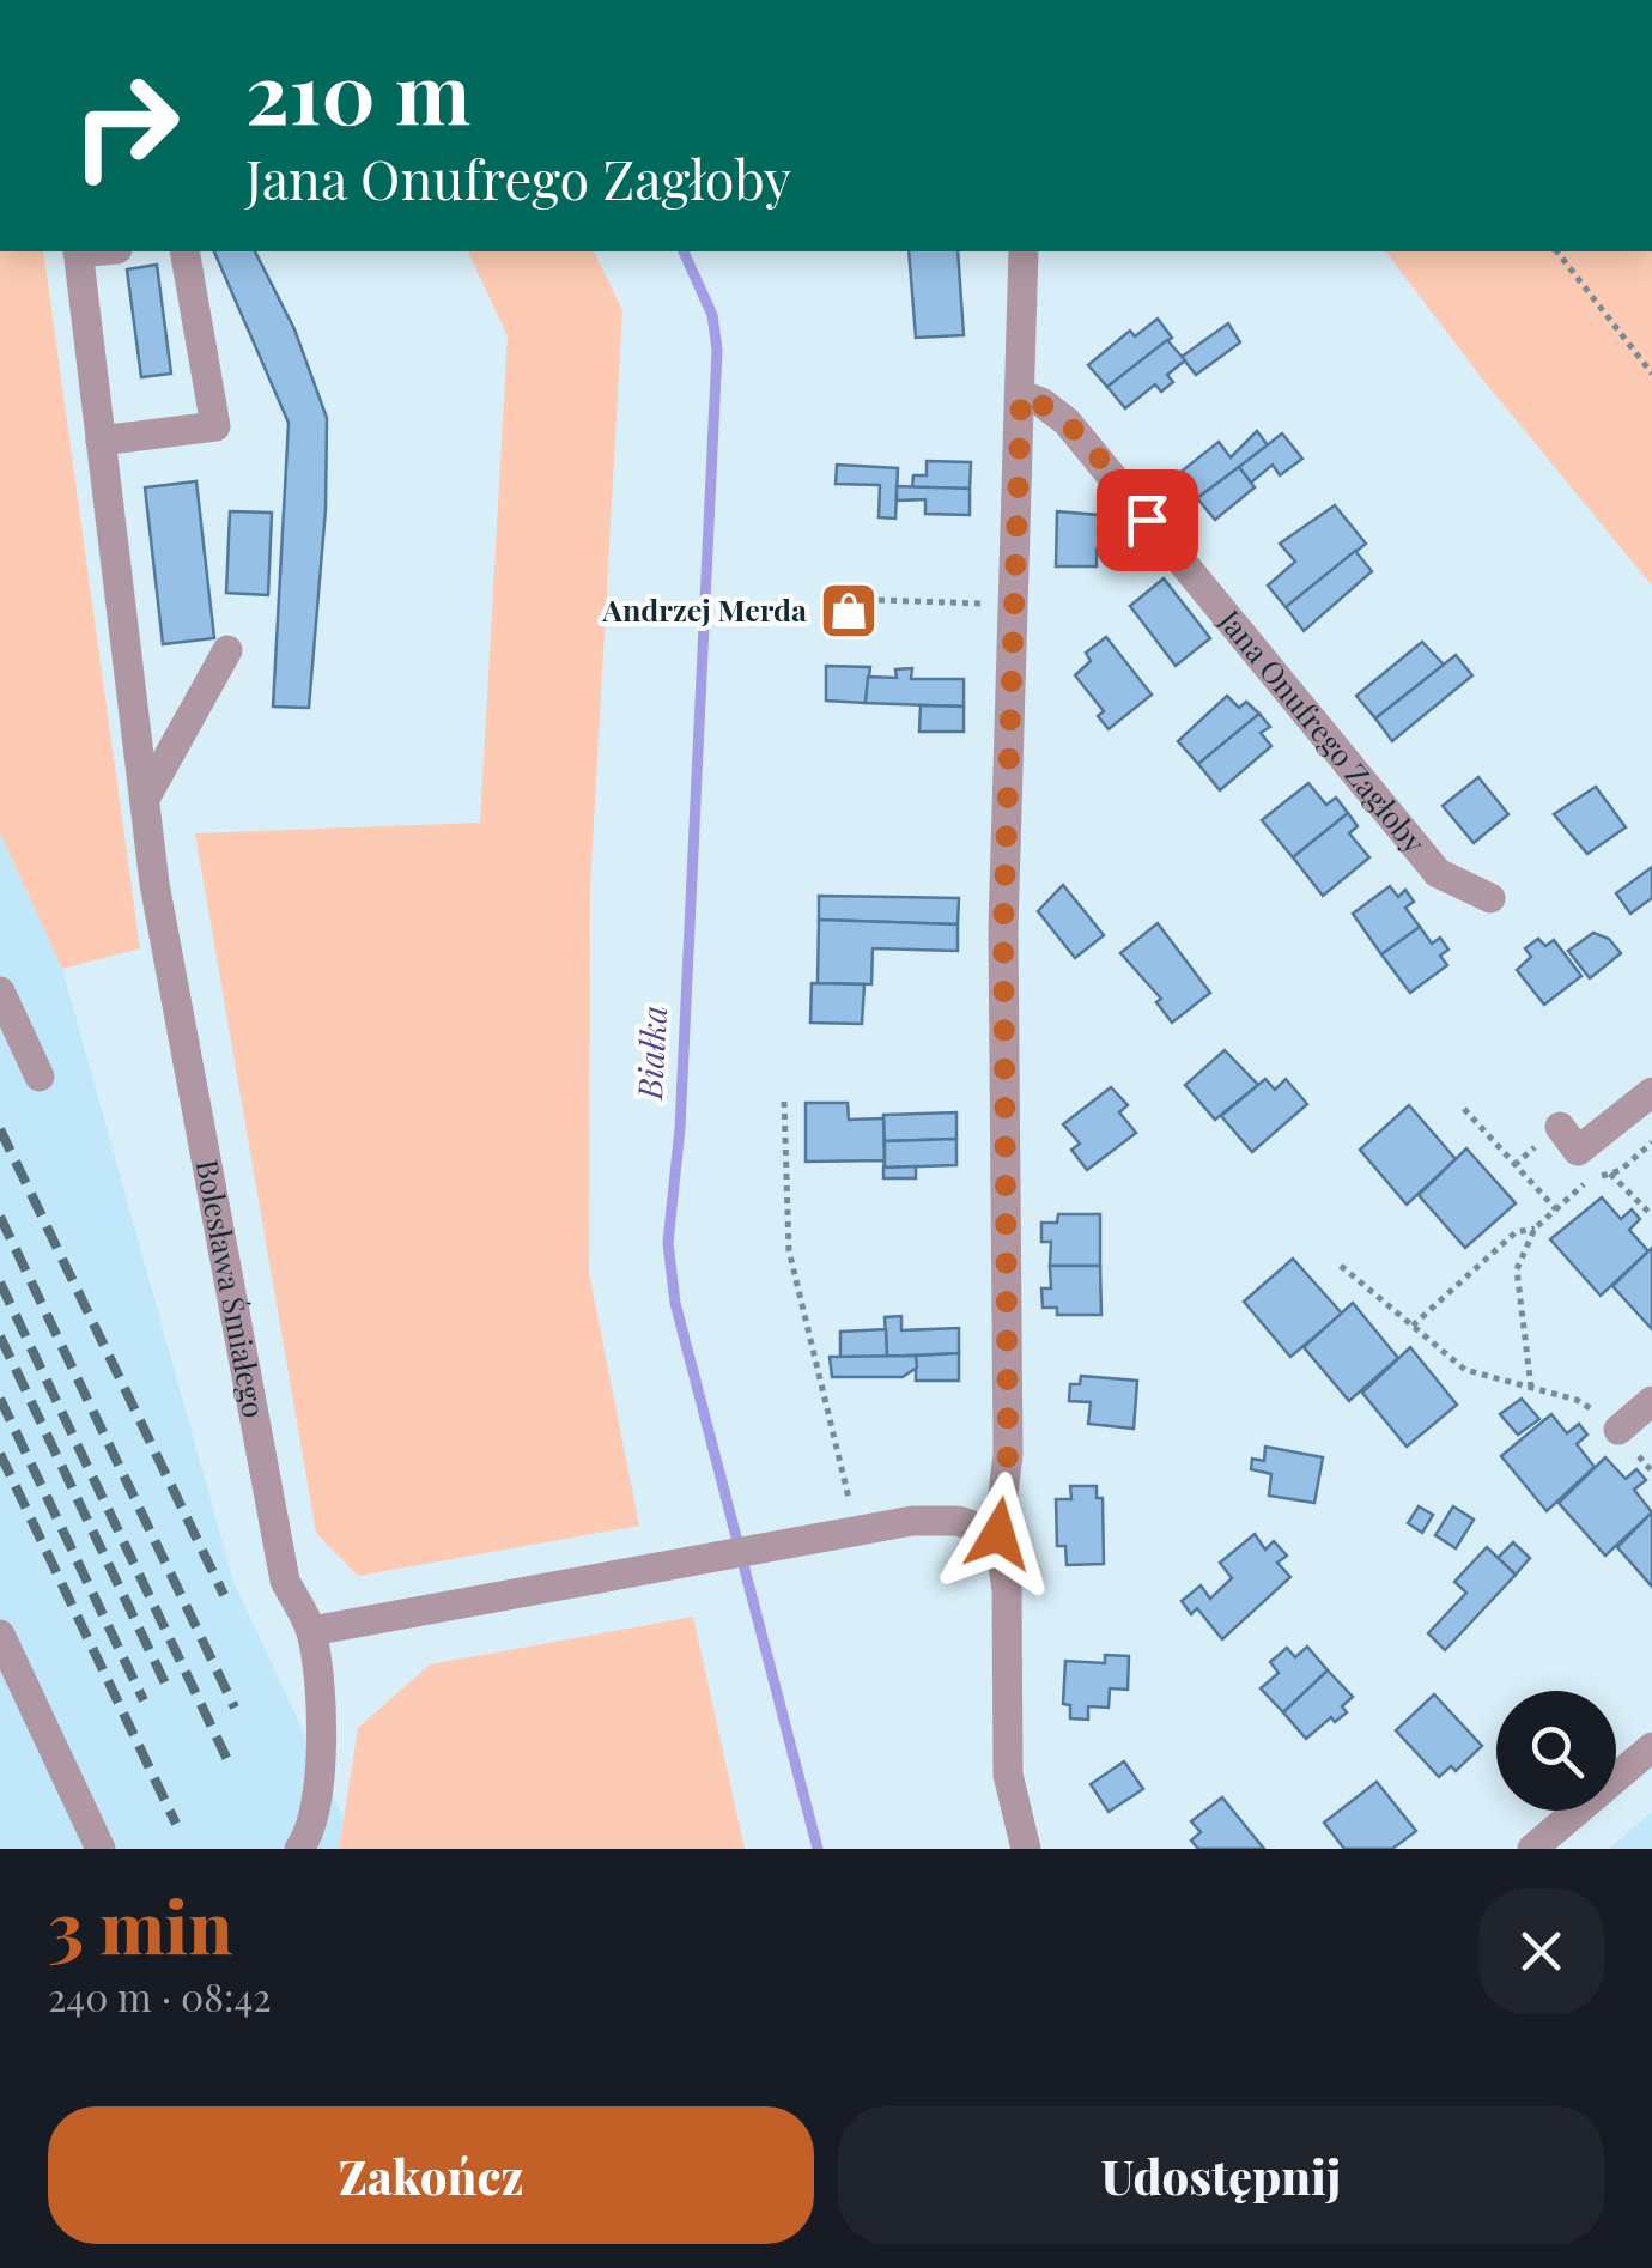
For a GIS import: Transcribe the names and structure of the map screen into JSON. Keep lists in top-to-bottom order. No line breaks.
{"streets":{"street":["Jana Onufrego Zagłoby","Bolesława Śmiałego"]},"water":["Białka"],"places":{"shop":["Andrzej Merda"]},"page":{"turn":["210 m","Jana Onufrego Zagłoby"],"heading":["3 min","240 m · 08:42"],"buttons":["Zakończ","Udostępnij"]}}
